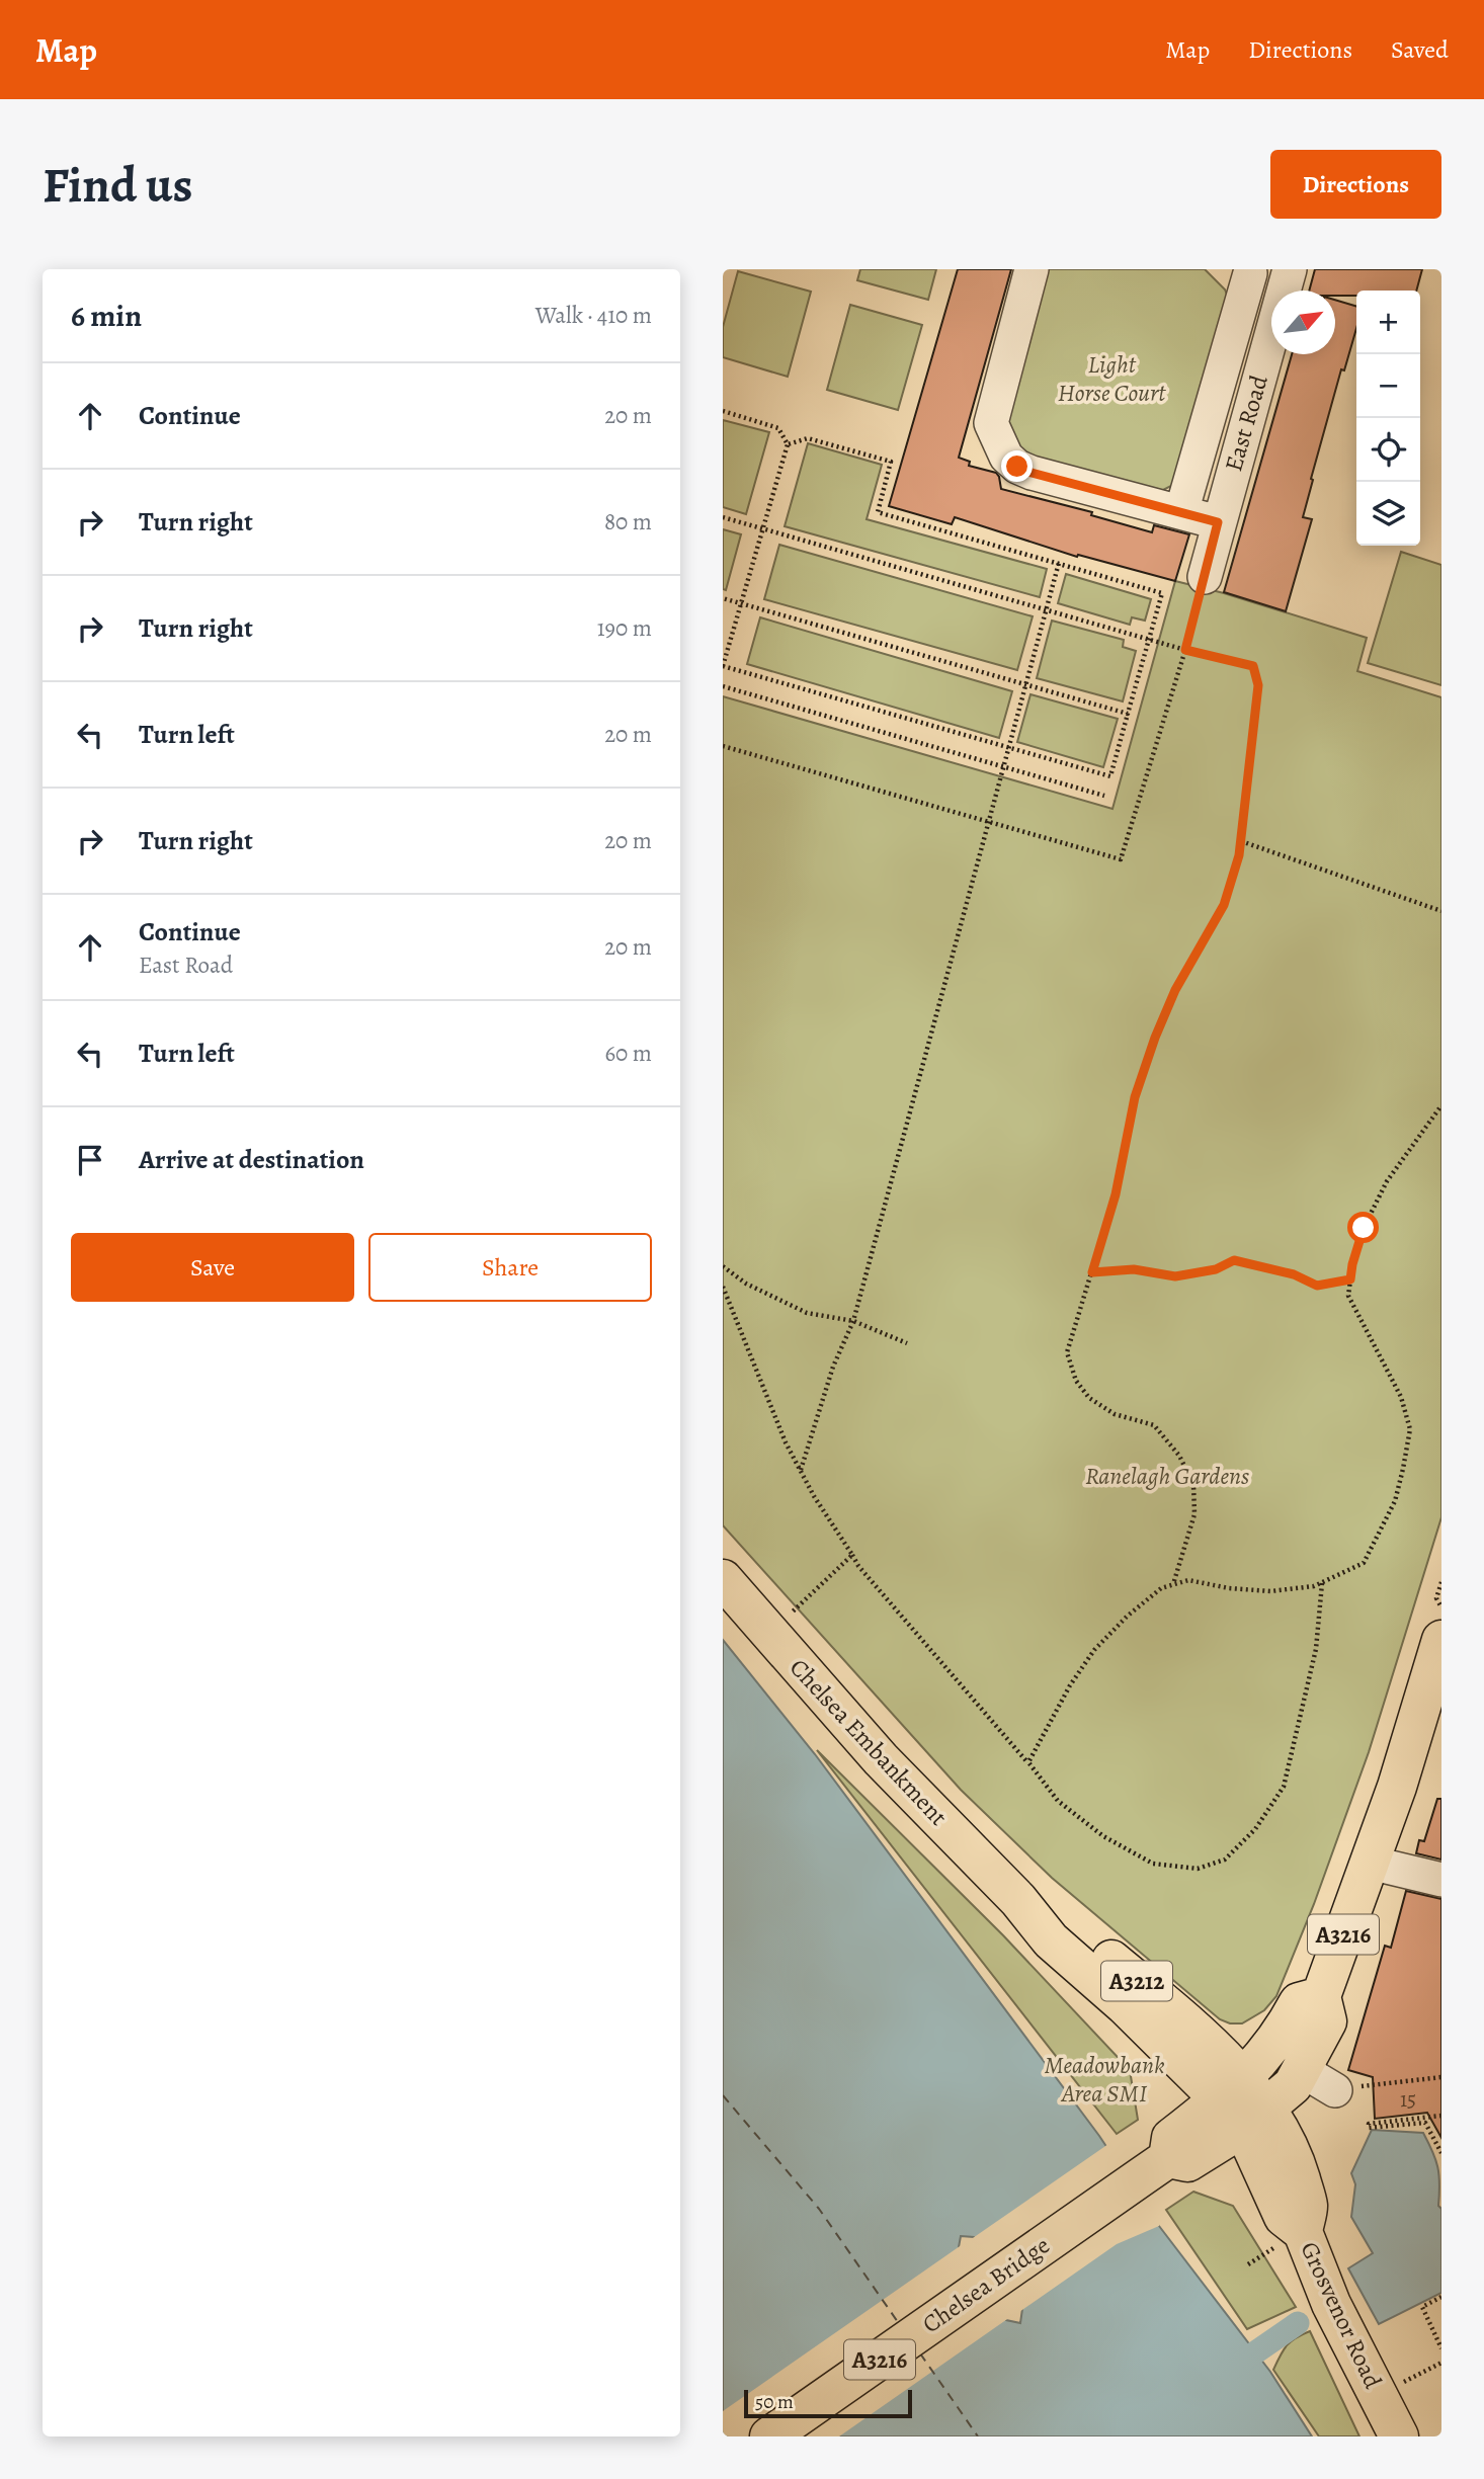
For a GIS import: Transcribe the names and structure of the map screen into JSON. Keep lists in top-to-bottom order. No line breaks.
{"streets":{"main road":["Chelsea Embankment","A3216","A3212","Chelsea Bridge","Grosvenor Road"],"lane":["East Road"]},"crossings":[["Chelsea Embankment","Grosvenor Road"],["A3216","Chelsea Bridge"],["A3216","Grosvenor Road"],["Chelsea Bridge","Grosvenor Road"]],"parks":["Light Horse Court","Ranelagh Gardens","Meadowbank Area SMI"],"house_numbers":["15"],"scale_bar":"50 m","north":"top right","page":{"header":"Map","nav":["Map","Directions","Saved"],"buttons":["Directions",["Save","Share"]],"title":"Find us","heading":["6 min","Walk · 410 m"],"map_buttons":["+","−"],"list":[["Continue","20 m"],["Turn right","80 m"],["Turn right","190 m"],["Turn left","20 m"],["Turn right","20 m"],["Continue","East Road","20 m"],["Turn left","60 m"],"Arrive at destination"],"scale":"50 m"}}
